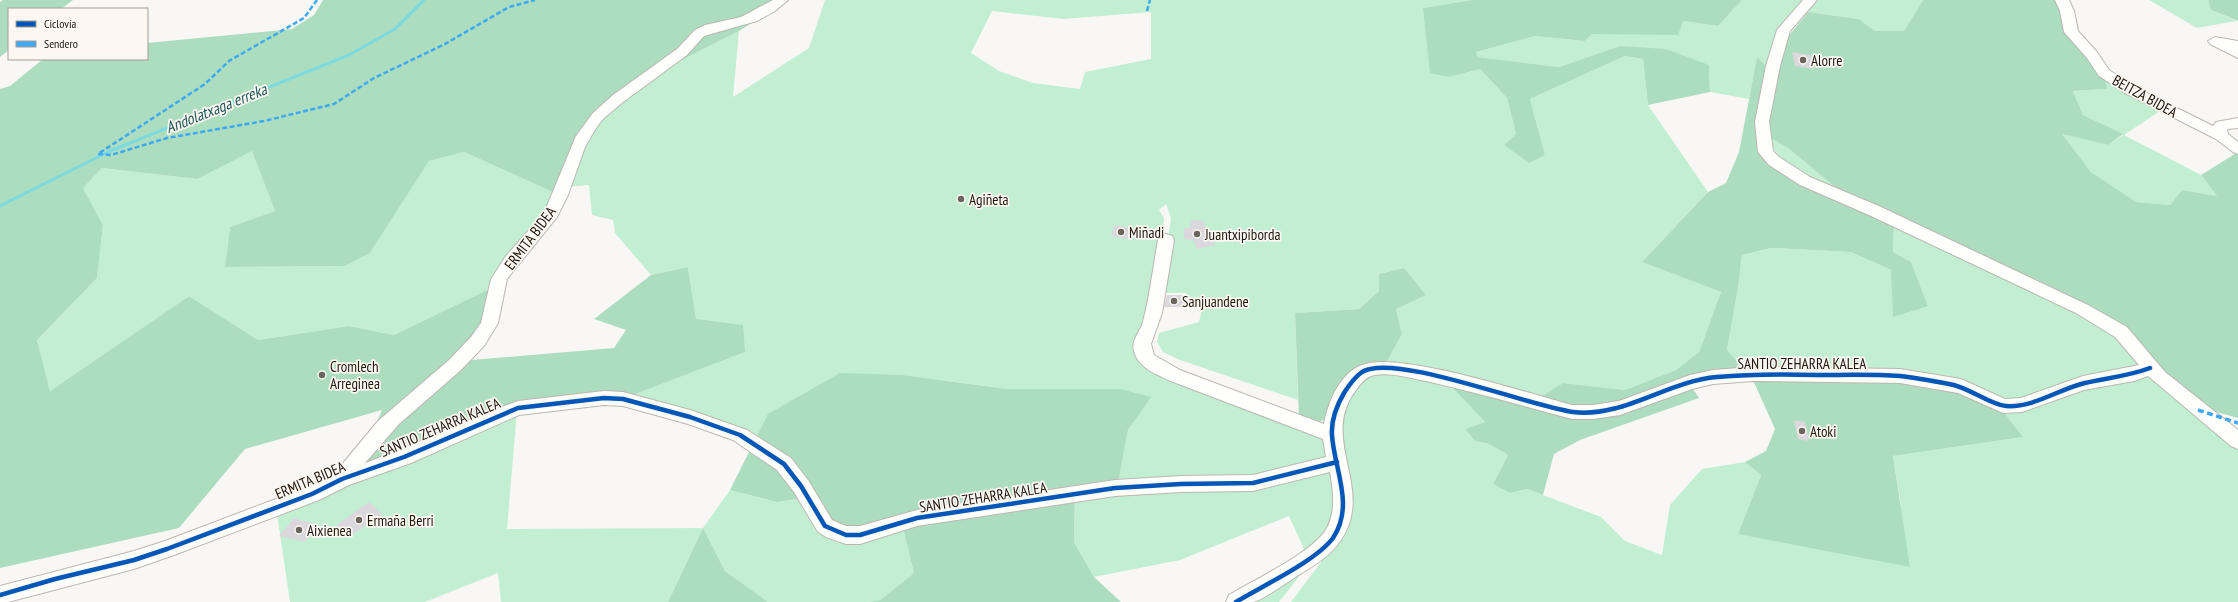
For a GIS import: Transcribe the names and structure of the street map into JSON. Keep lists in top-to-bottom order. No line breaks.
{"streets":{"street":["BEITZA BIDEA","ERMITA BIDEA","SANTIO ZEHARRA KALEA"]},"crossings":[["ERMITA BIDEA","SANTIO ZEHARRA KALEA"]],"water":["Andolatxaga erreka"],"places":["Alorre","Agiñeta","Miñadi","Juantxipiborda","Sanjuandene","Cromlech Arreginea","Atoki","Ermaña Berri","Aixienea"],"legend":["Ciclovía","Sendero"]}
